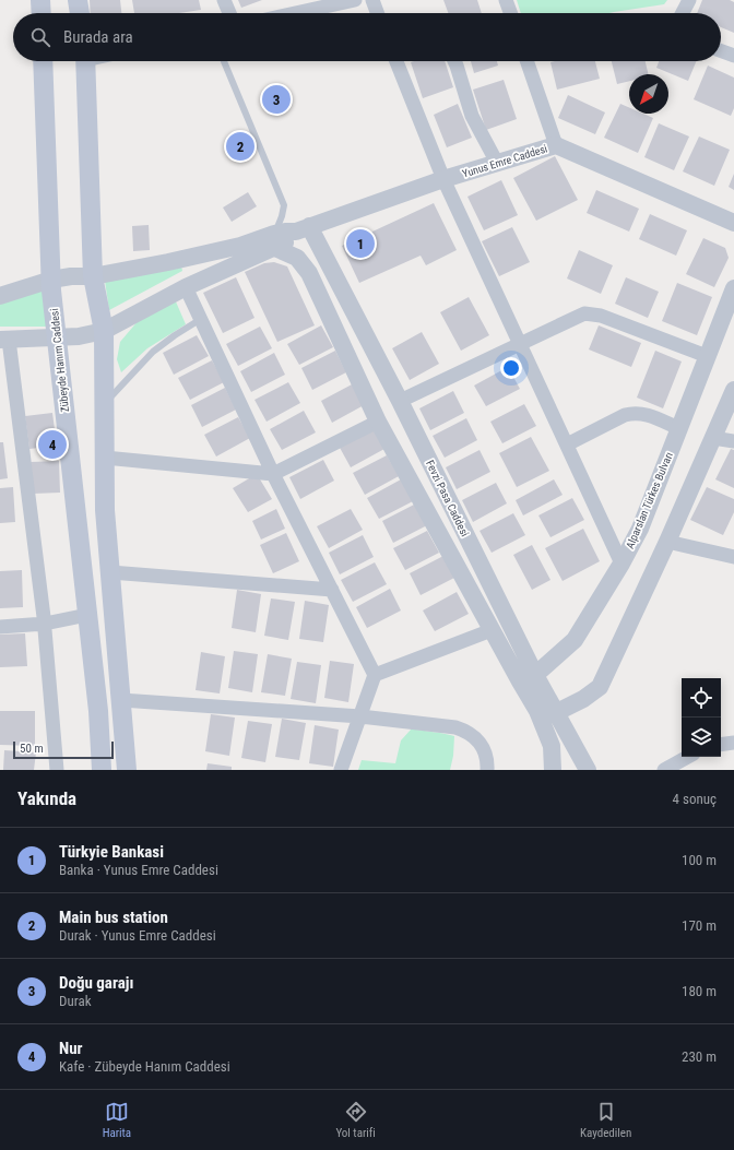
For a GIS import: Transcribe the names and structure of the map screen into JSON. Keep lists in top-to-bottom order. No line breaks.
{"streets":{"main road":["Zübeyde Hanım Caddesi"],"street":["Yunus Emre Caddesi","Fevzi Pasa Caddesi","Alparslan Türkes Bulvarı"]},"crossings":[["Yunus Emre Caddesi","Fevzi Pasa Caddesi"],["Fevzi Pasa Caddesi","Alparslan Türkes Bulvarı"]],"scale_bar":"50 m","north":"bottom left","page":{"search":"Burada ara","pins":["3","2","1","4"],"scale":"50 m","heading":["Yakında","4 sonuç"],"list":[{"mark":"1","name":"Türkyie Bankasi","note":"Banka · Yunus Emre Caddesi","value":"100 m"},{"mark":"2","name":"Main bus station","note":"Durak · Yunus Emre Caddesi","value":"170 m"},{"mark":"3","name":"Doğu garajı","note":"Durak","value":"180 m"},{"mark":"4","name":"Nur","note":"Kafe · Zübeyde Hanım Caddesi","value":"230 m"}],"nav":["Harita","Yol tarifi","Kaydedilen"]}}
